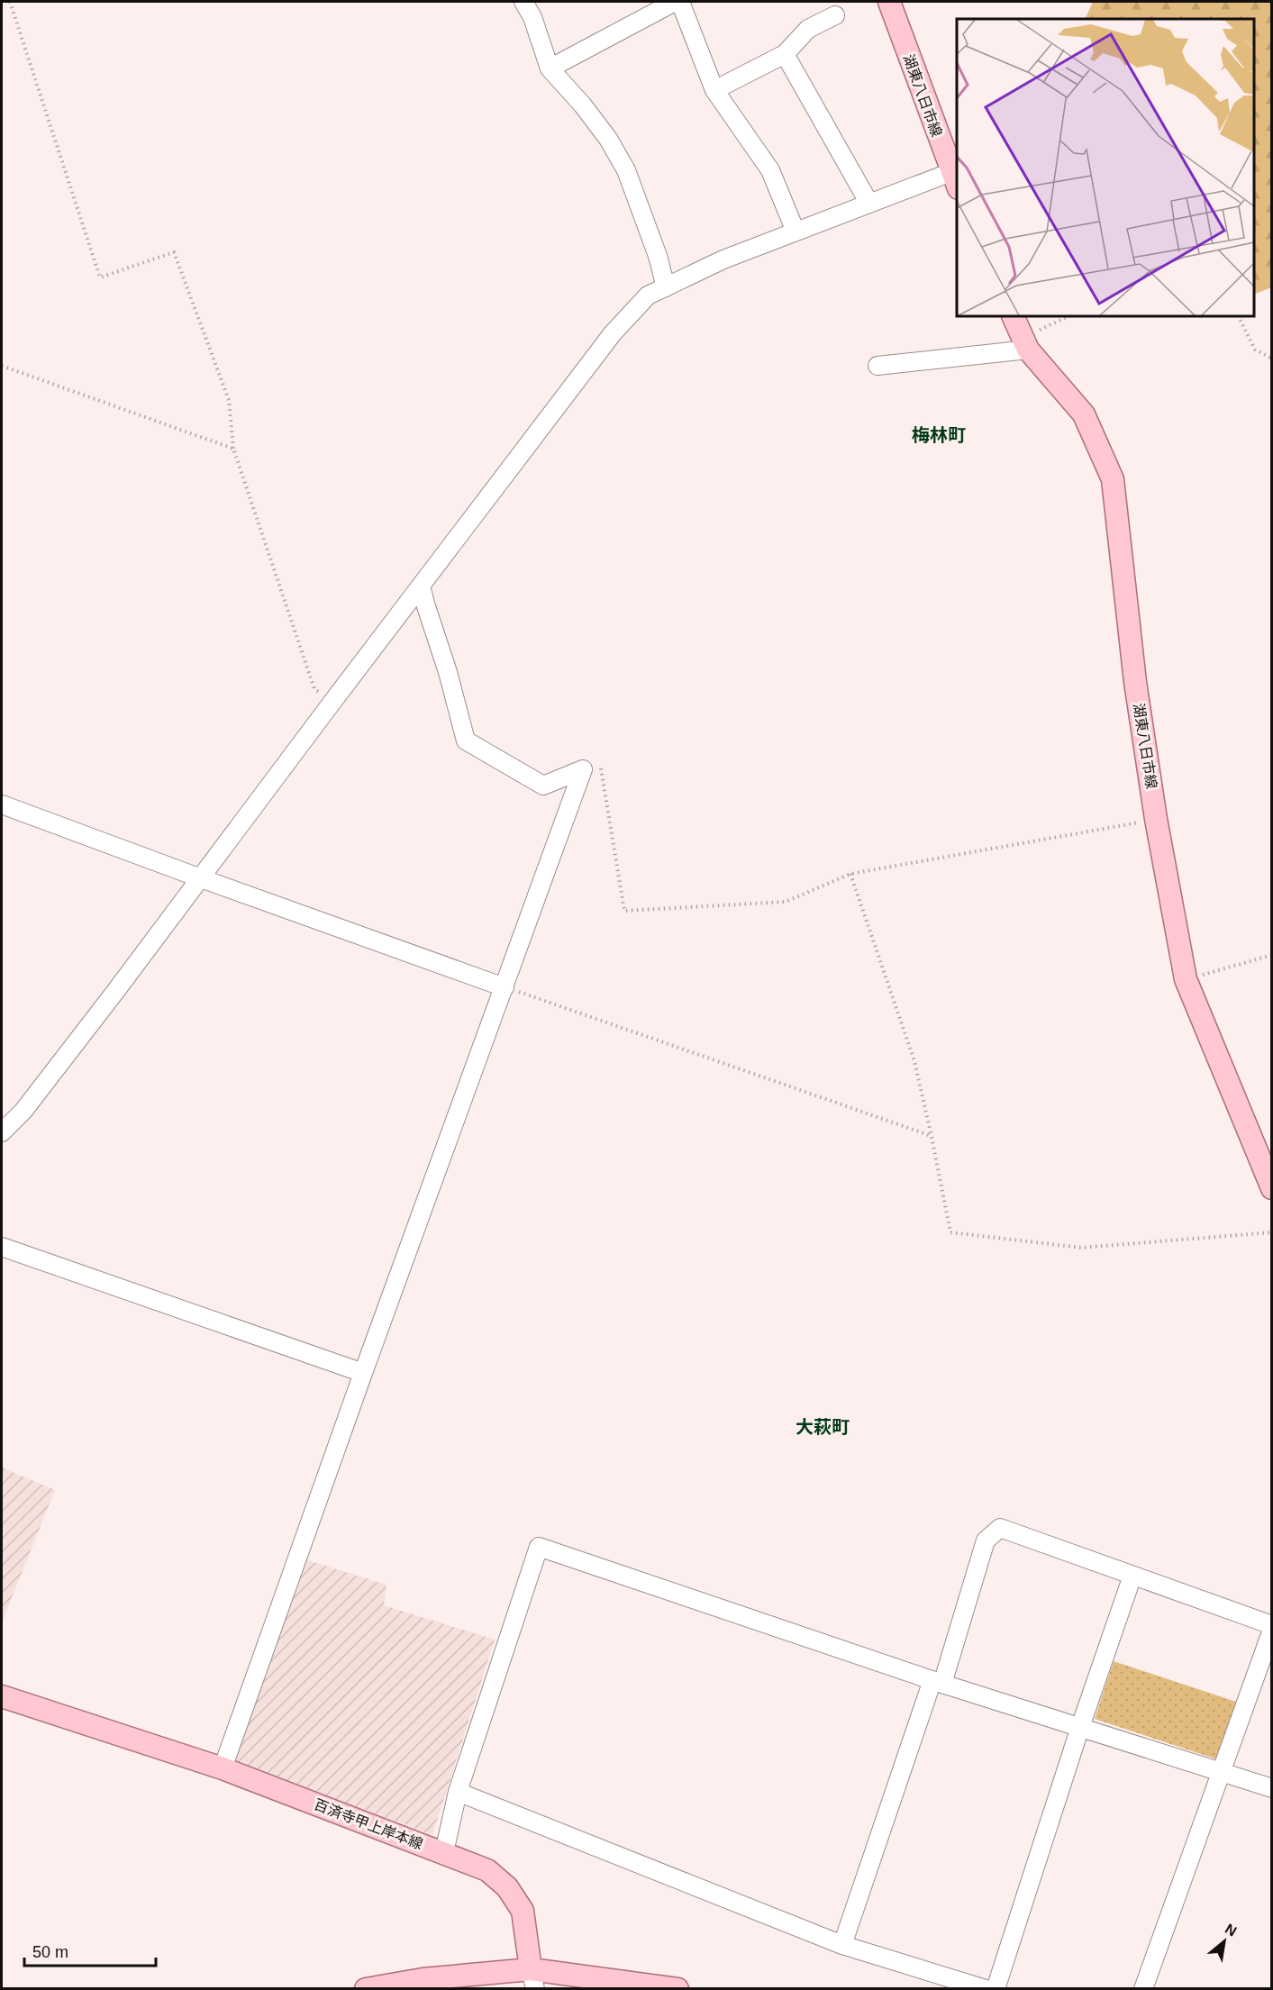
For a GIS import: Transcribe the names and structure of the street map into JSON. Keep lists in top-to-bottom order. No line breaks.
{"streets":{"main road":["湖東八日市線","百済寺甲上岸本線"]},"districts":["梅林町","大萩町"],"scale_bar":"50 m","north":"top right"}
